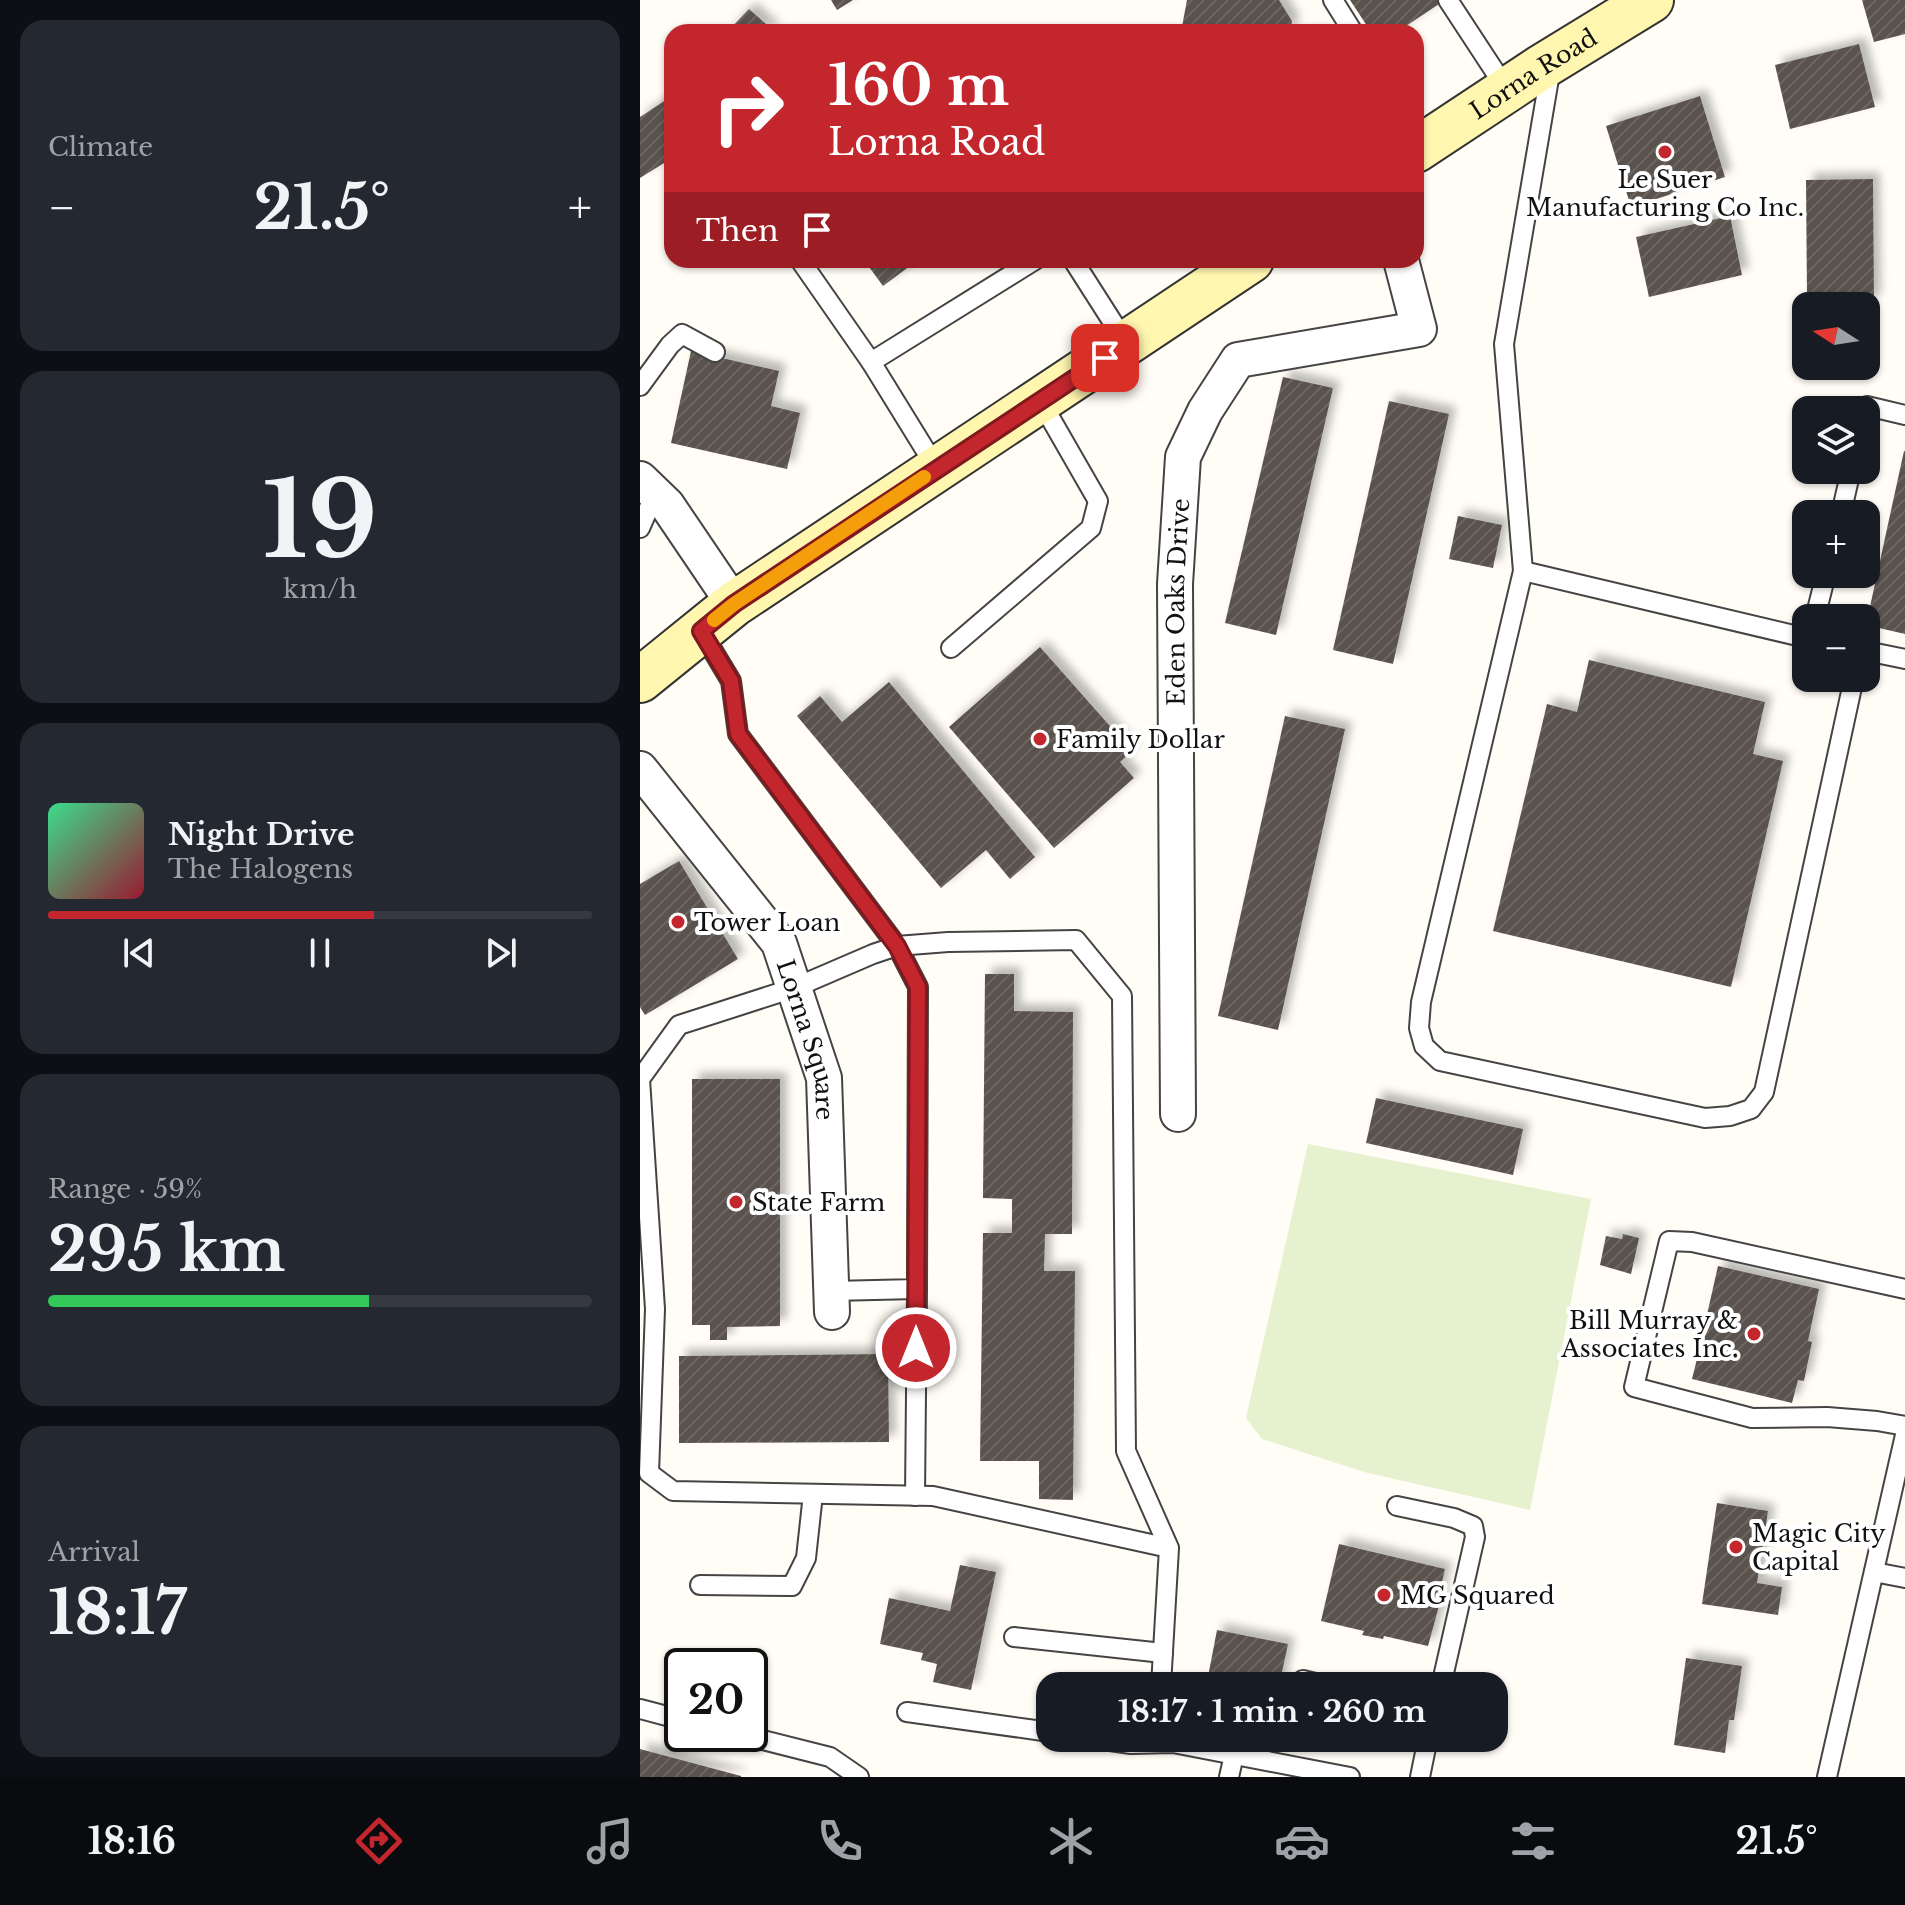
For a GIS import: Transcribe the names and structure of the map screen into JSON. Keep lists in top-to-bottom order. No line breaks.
{"streets":{"street":["Lorna Road","Eden Oaks Drive","Lorna Square"]},"places":["Le Suer Manufacturing Co Inc.","Family Dollar","Tower Loan","State Farm","Bill Murray & Associates Inc.","Magic City Capital","MG Squared"],"north":"left","page":{"tile":["Climate",["19","km/h"],["Range · 59%","295 km"],["Arrival","18:17"]],"turn":["160 m","Lorna Road"],"heat":["−","21.5°","+"],"then":"Then","map_buttons":["+","−"],"song":["Night Drive","The Halogens"],"limit":"20","trip":"18:17 · 1 min · 260 m","tabs":["18:16","21.5°"]}}
